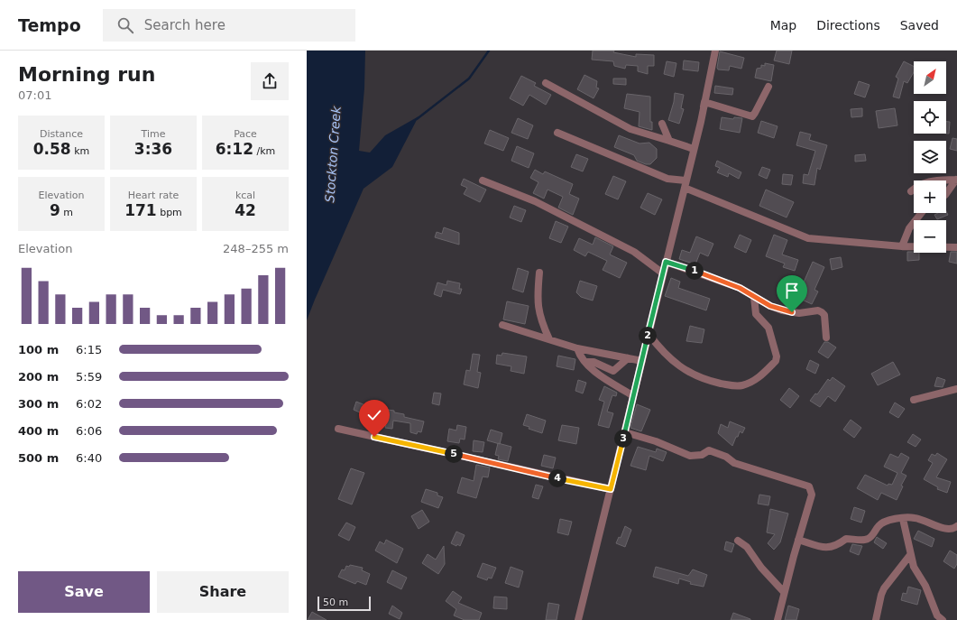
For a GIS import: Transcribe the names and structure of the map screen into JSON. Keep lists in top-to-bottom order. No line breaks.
{"water":["Stockton Creek"],"scale_bar":"50 m","north":"top right","page":{"header":"Tempo","search":"Search here","nav":["Map","Directions","Saved"],"heading":["Morning run","07:01"],"map_buttons":["+","−"],"stats":[["Distance","0.58 km"],["Time","3:36"],["Pace","6:12 /km"],["Elevation","9 m"],["Heart rate","171 bpm"],["kcal","42"]],"chart":["Elevation","248–255 m"],"pins":["1","2","3","5","4"],"list":[{"name":"100 m","note":"6:15"},{"name":"200 m","note":"5:59"},{"name":"300 m","note":"6:02"},{"name":"400 m","note":"6:06"},{"name":"500 m","note":"6:40"}],"buttons":["Save","Share"],"scale":"50 m"}}
